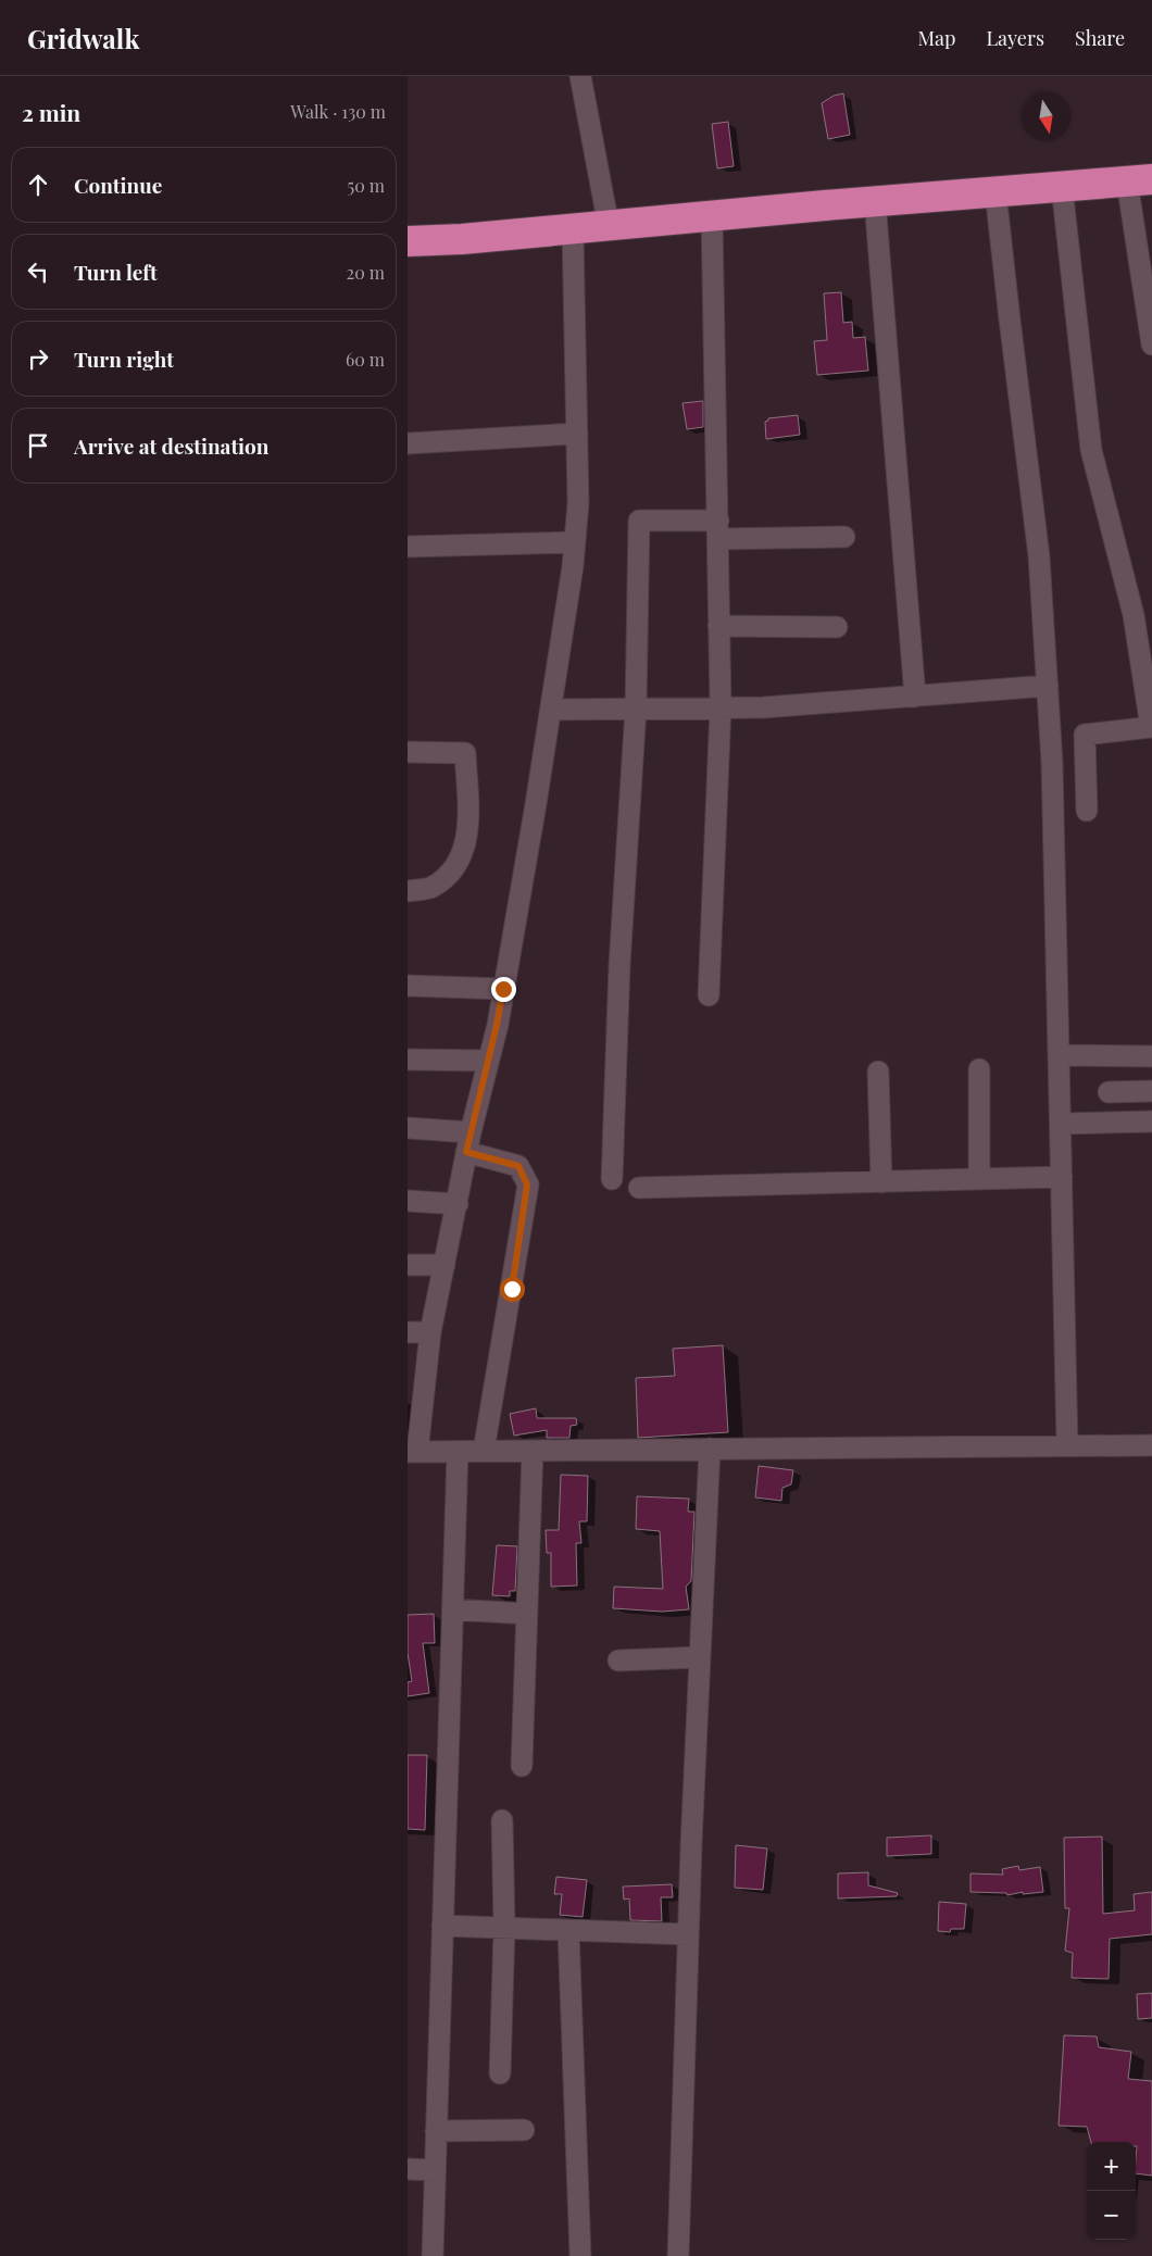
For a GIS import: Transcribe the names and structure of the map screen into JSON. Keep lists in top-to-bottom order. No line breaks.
{"north":"bottom","page":{"header":"Gridwalk","nav":["Map","Layers","Share"],"heading":["2 min","Walk · 130 m"],"list":[["Continue","50 m"],["Turn left","20 m"],["Turn right","60 m"],"Arrive at destination"],"map_buttons":["+","−"]}}
